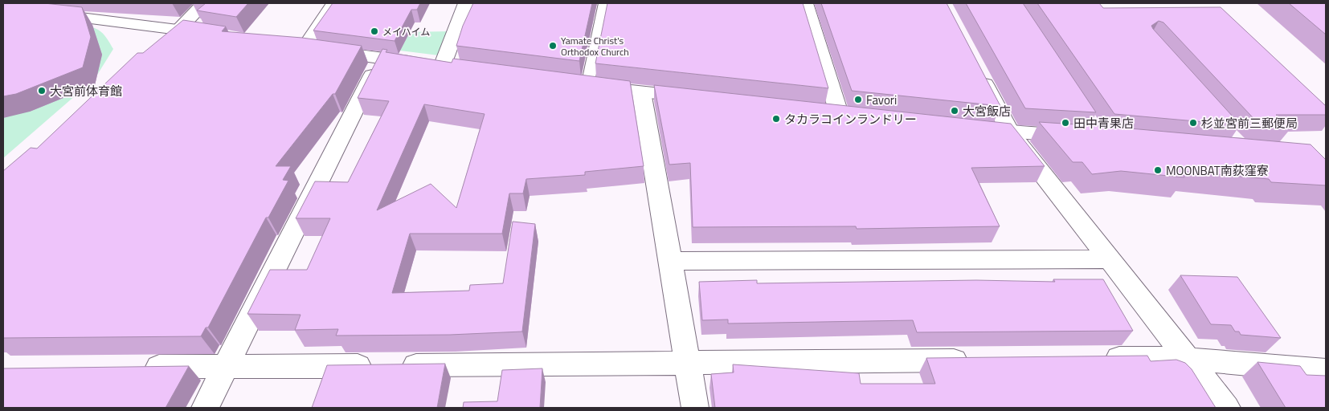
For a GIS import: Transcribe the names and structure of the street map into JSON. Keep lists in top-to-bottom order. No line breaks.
{"places":["メイハイム","Yamate Christ's Orthodox Church","大宮前体育館","Favori","大宮飯店","タカラコインランドリー","田中青果店","杉並宮前三郵便局","MOONBAT南荻窪寮"]}
